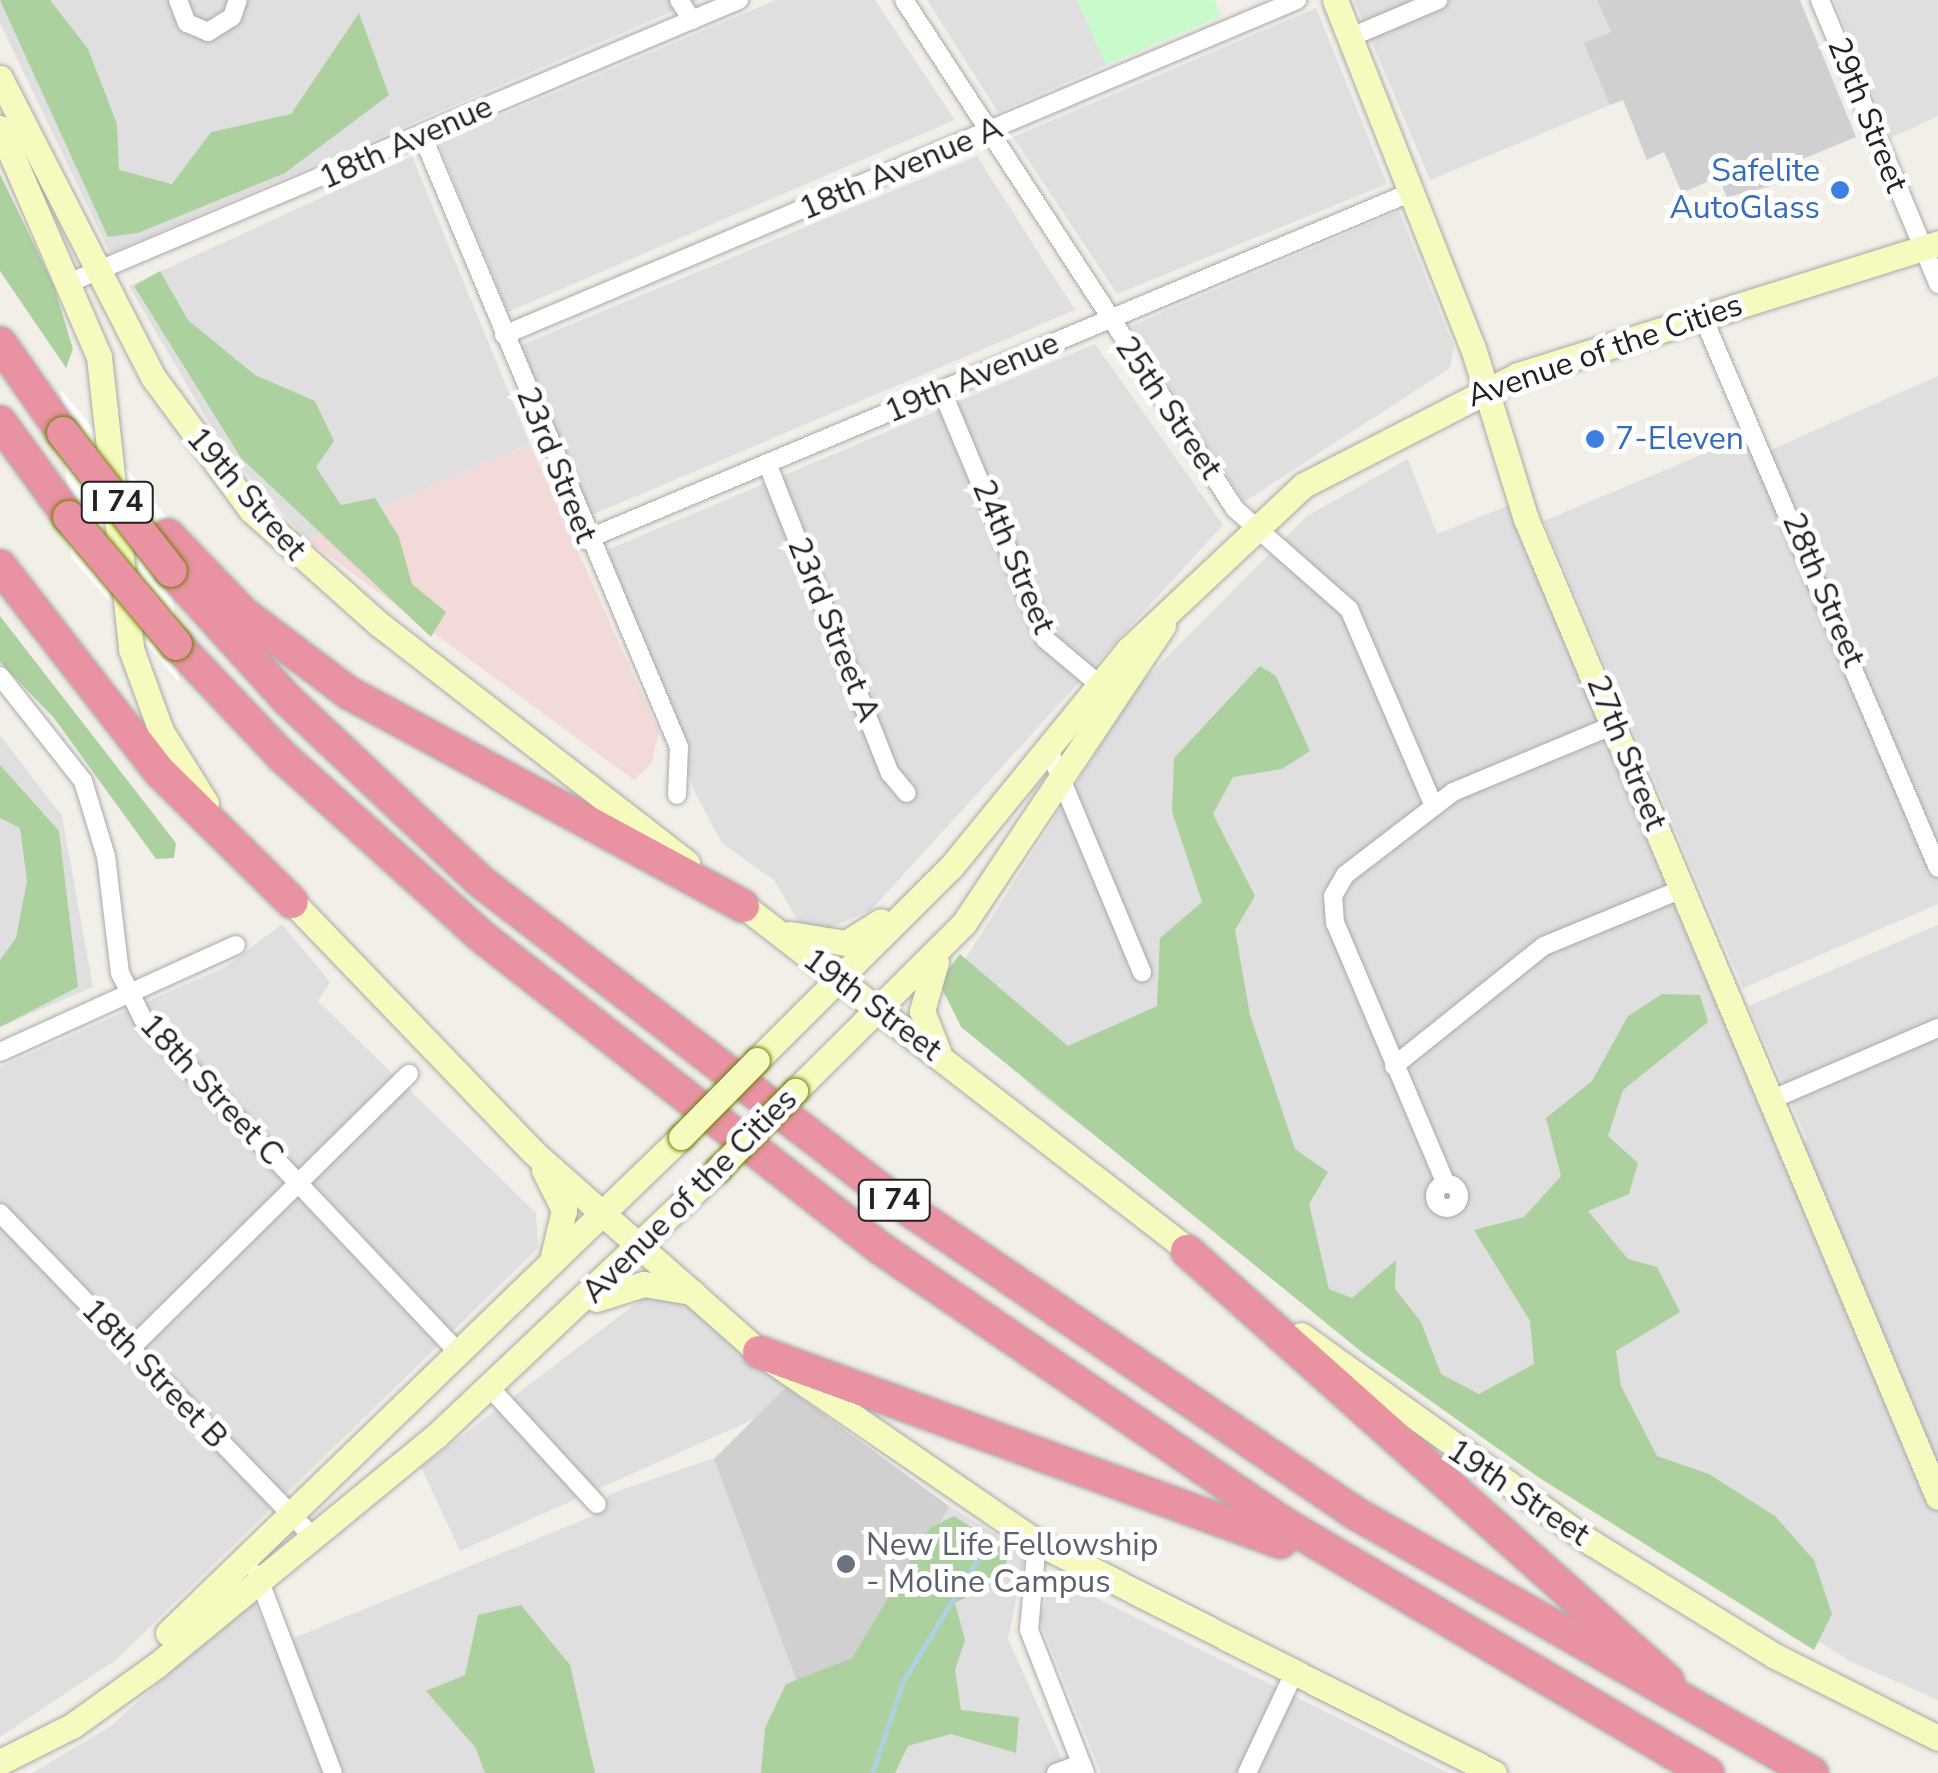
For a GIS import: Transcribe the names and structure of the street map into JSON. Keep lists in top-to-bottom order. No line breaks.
{"streets":{"highway":["I 74"],"main road":["Avenue of the Cities","19th Street","27th Street"],"street":["29th Street","18th Avenue","18th Avenue A","19th Avenue","25th Street","23rd Street","24th Street","28th Street","23rd Street A","18th Street C","18th Street B"]},"crossings":[["29th Street","Avenue of the Cities"],["18th Avenue","23rd Street"],["18th Avenue","19th Street"],["18th Avenue A","25th Street"],["18th Avenue A","23rd Street"],["Avenue of the Cities","25th Street"],["Avenue of the Cities","19th Street"],["Avenue of the Cities","24th Street"],["Avenue of the Cities","28th Street"],["Avenue of the Cities","27th Street"],["Avenue of the Cities","18th Street C"],["Avenue of the Cities","18th Street B"],["19th Avenue","25th Street"],["19th Avenue","23rd Street"],["19th Avenue","24th Street"],["19th Avenue","23rd Street A"],["19th Avenue","27th Street"]],"places":["Safelite AutoGlass","7-Eleven","New Life Fellowship - Moline Campus"]}
